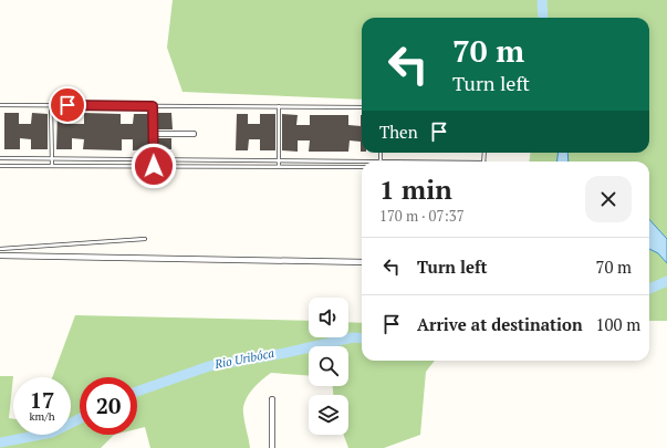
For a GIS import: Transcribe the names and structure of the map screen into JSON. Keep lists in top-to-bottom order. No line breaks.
{"water":["Rio Uribóca"],"page":{"turn":["70 m","Turn left"],"then":"Then","heading":["1 min","170 m · 07:37"],"list":[{"name":"Turn left","value":"70 m"},{"name":"Arrive at destination","value":"100 m"}],"speed":"17 km/h","limit":"20"}}
